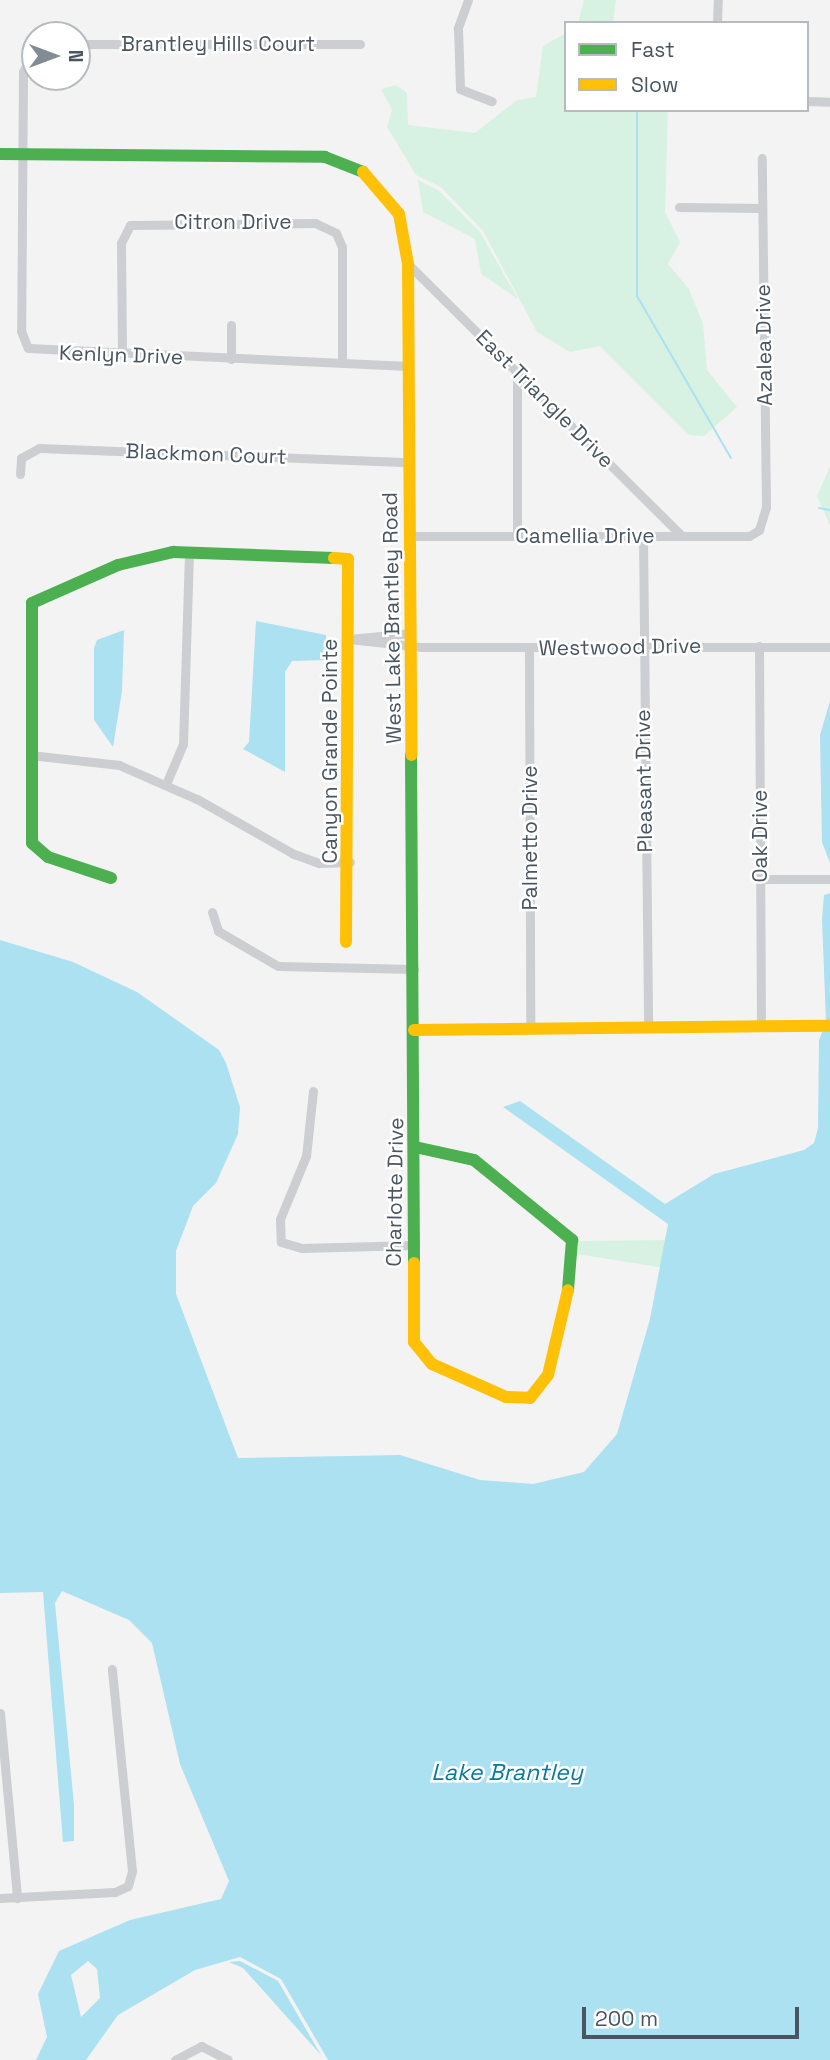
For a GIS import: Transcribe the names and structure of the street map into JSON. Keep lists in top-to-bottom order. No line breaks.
{"streets":{"street":["Brantley Hills Court","Citron Drive","Azalea Drive","Kenlyn Drive","East Triangle Drive","Blackmon Court","Camellia Drive","West Lake Brantley Road","Westwood Drive","Canyon Grande Pointe","Pleasant Drive","Oak Drive","Palmetto Drive","Charlotte Drive"]},"crossings":[["Citron Drive","Kenlyn Drive"],["Azalea Drive","Camellia Drive"],["Kenlyn Drive","West Lake Brantley Road"],["East Triangle Drive","Camellia Drive"],["East Triangle Drive","West Lake Brantley Road"],["Blackmon Court","West Lake Brantley Road"],["Camellia Drive","West Lake Brantley Road"],["Camellia Drive","Pleasant Drive"],["West Lake Brantley Road","Westwood Drive"],["West Lake Brantley Road","Charlotte Drive"],["Westwood Drive","Canyon Grande Pointe"],["Westwood Drive","Pleasant Drive"],["Westwood Drive","Oak Drive"],["Westwood Drive","Palmetto Drive"]],"water":["Lake Brantley"],"legend":["Fast","Slow"],"scale_bar":"200 m","north":"right"}
